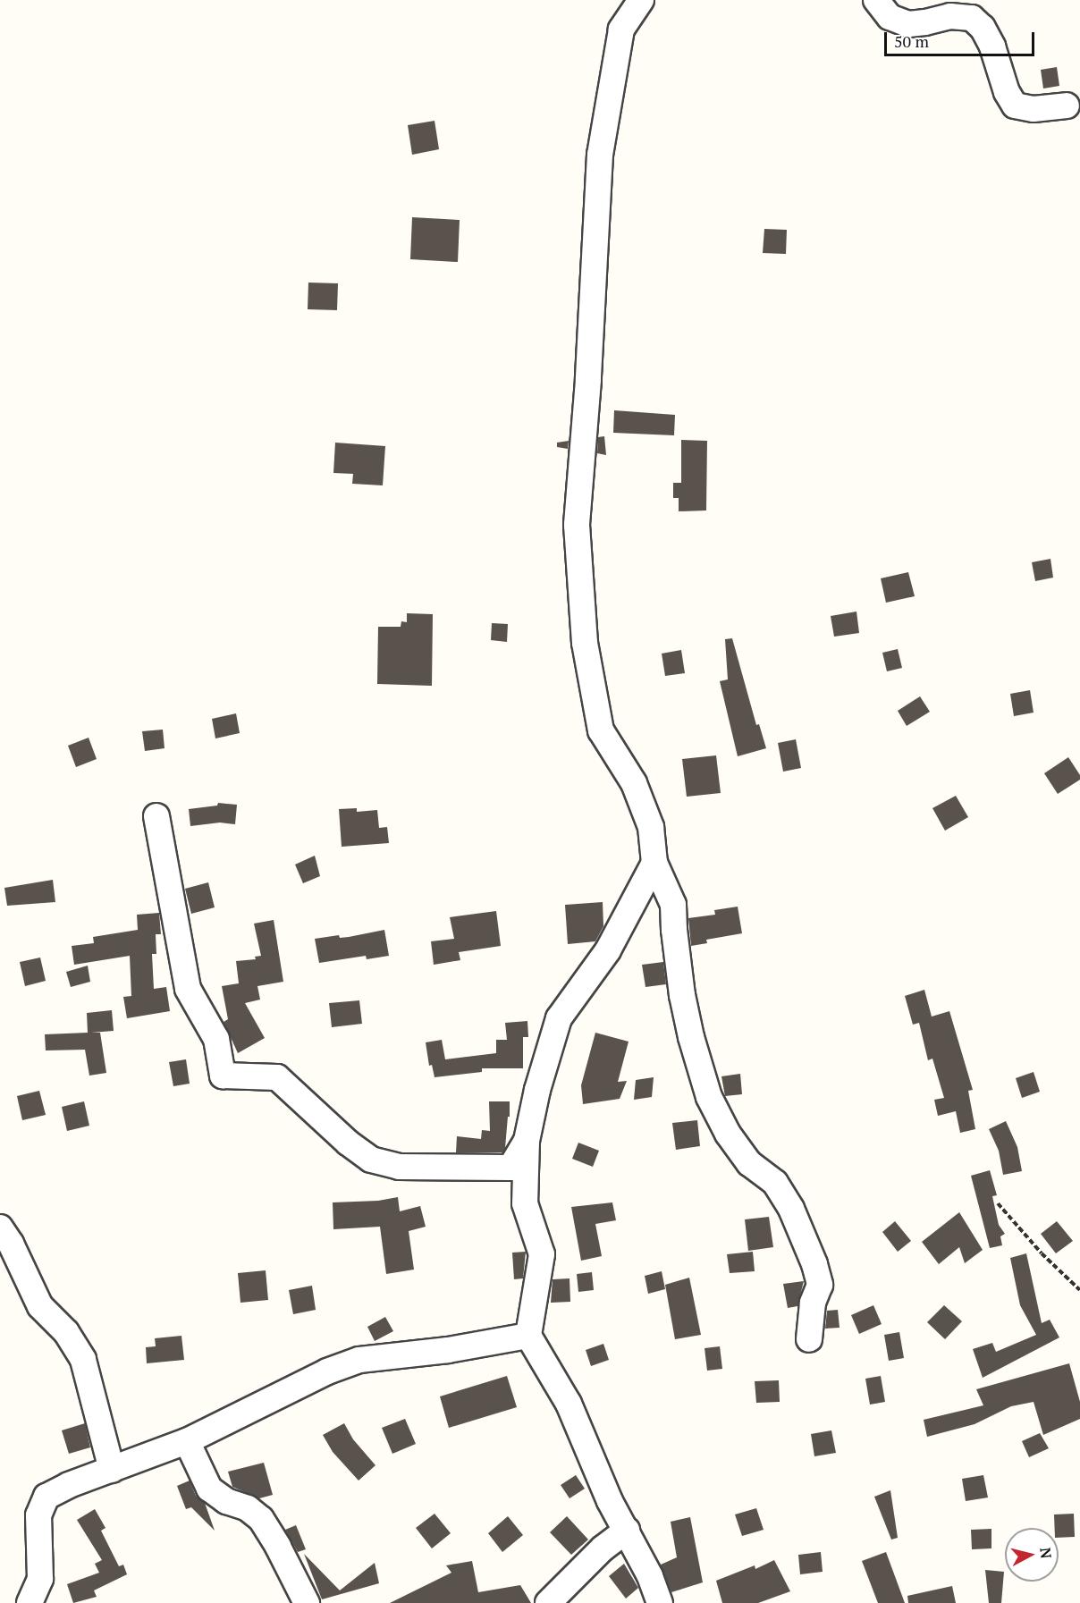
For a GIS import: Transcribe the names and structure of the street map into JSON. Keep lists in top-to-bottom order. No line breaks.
{"scale_bar":"50 m","north":"right"}
